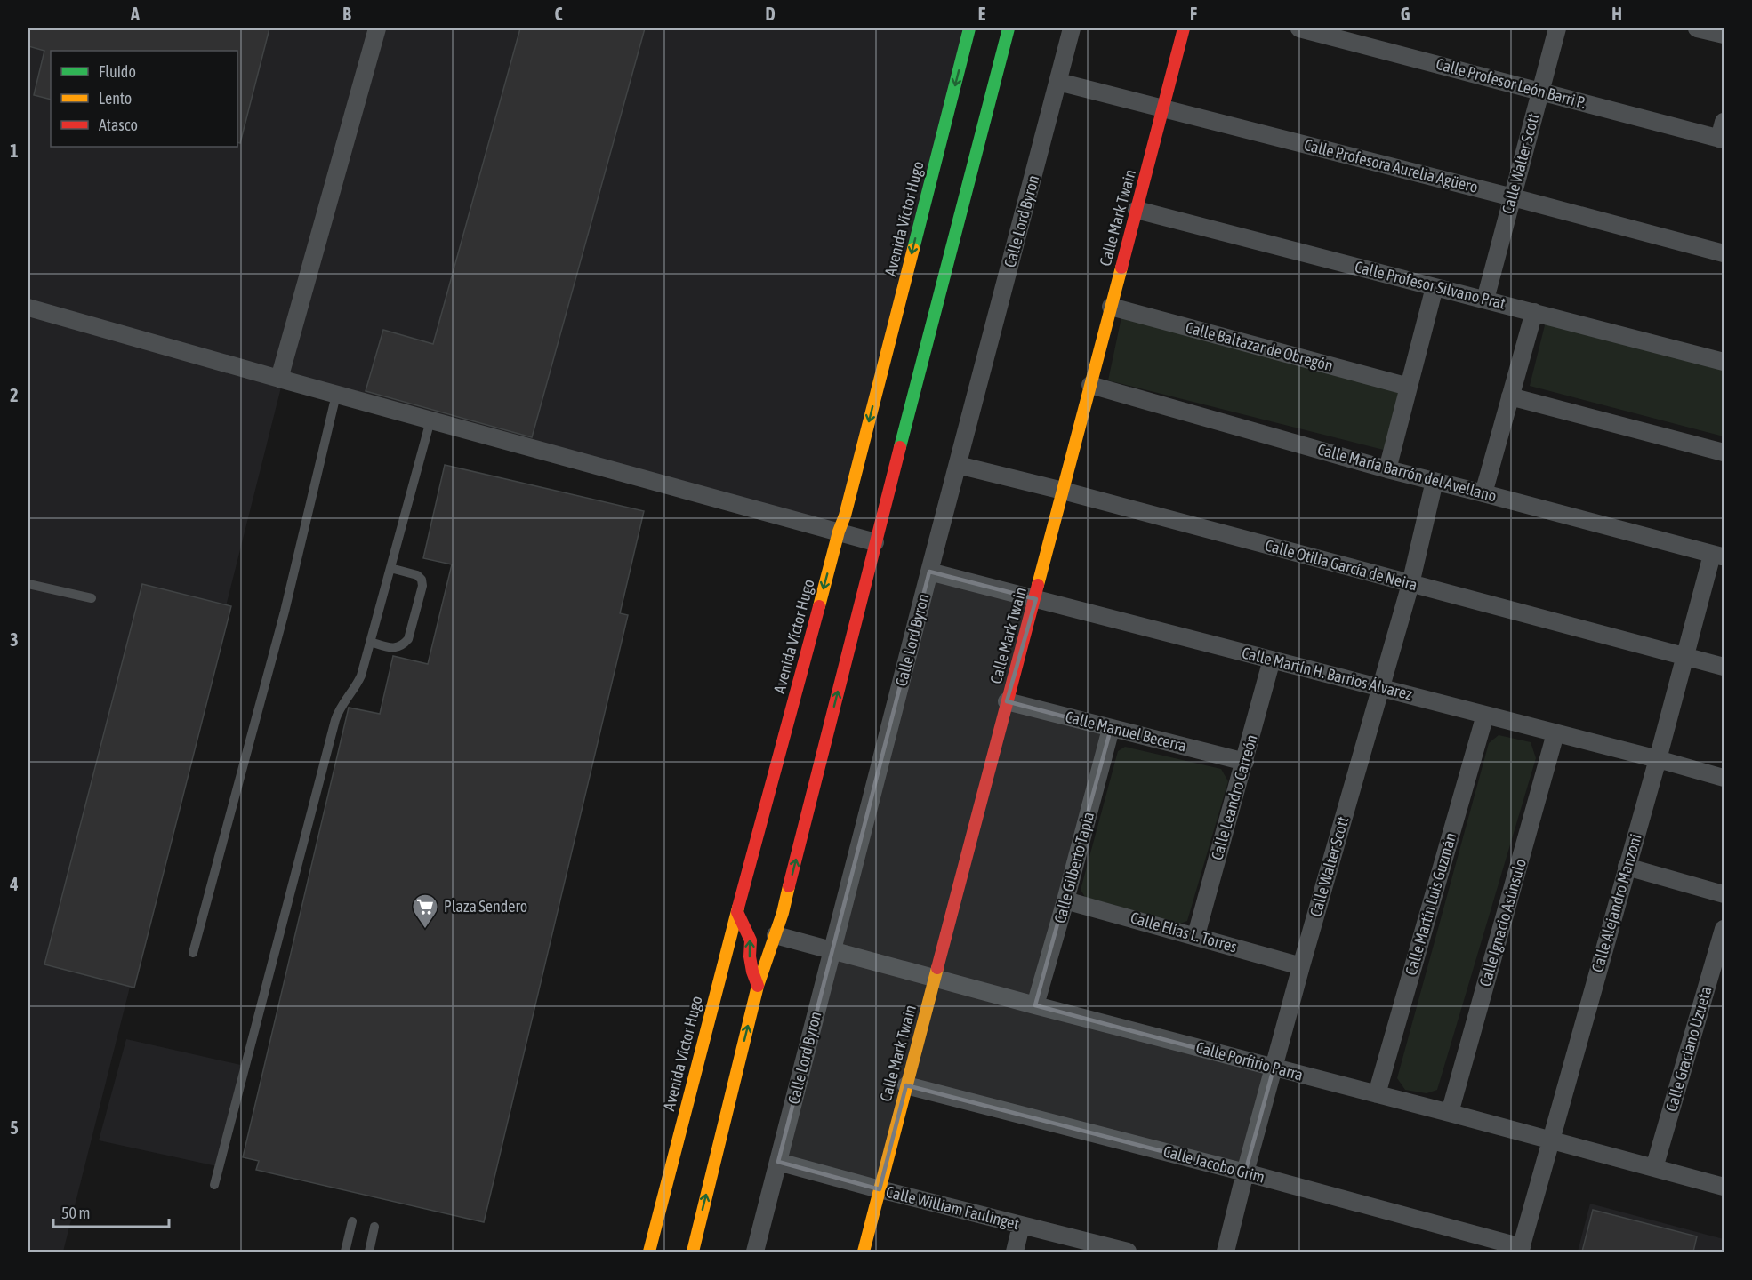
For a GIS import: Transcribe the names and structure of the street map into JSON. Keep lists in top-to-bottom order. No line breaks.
{"streets":{"street":["Calle Profesor León Barri P.","Calle Walter Scott","Calle Profesora Aurelia Agüero","Calle Mark Twain","Avenida Víctor Hugo","Calle Lord Byron","Calle Profesor Silvano Prat","Calle Baltazar de Obregón","Calle María Barrón del Avellano","Calle Otilia García de Neira","Calle Martín H. Barrios Álvarez","Calle Manuel Becerra","Calle Leandro Carreón","Calle Gilberto Tapia","Calle Alejandro Manzoni","Calle Martín Luis Guzmán","Calle Ignacio Asúnsulo","Calle Elías L. Torres","Calle Graciano Uzueta","Calle Porfirio Parra","Calle Jacobo Grim","Calle William Faulinget"]},"crossings":[["Calle Profesor León Barri P.","Calle Walter Scott"],["Calle Walter Scott","Calle Profesora Aurelia Agüero"],["Calle Walter Scott","Calle Profesor Silvano Prat"],["Calle Walter Scott","Calle María Barrón del Avellano"],["Calle Walter Scott","Calle Otilia García de Neira"],["Calle Walter Scott","Calle Martín H. Barrios Álvarez"],["Calle Walter Scott","Calle Elías L. Torres"],["Calle Walter Scott","Calle Porfirio Parra"],["Calle Walter Scott","Calle Jacobo Grim"],["Calle Profesora Aurelia Agüero","Calle Mark Twain"],["Calle Profesora Aurelia Agüero","Calle Lord Byron"],["Calle Mark Twain","Calle Profesor Silvano Prat"],["Calle Mark Twain","Calle Baltazar de Obregón"],["Calle Mark Twain","Calle María Barrón del Avellano"],["Calle Mark Twain","Calle Otilia García de Neira"],["Calle Mark Twain","Calle Martín H. Barrios Álvarez"],["Calle Mark Twain","Calle Manuel Becerra"],["Calle Mark Twain","Calle Porfirio Parra"],["Calle Mark Twain","Calle Jacobo Grim"],["Calle Mark Twain","Calle William Faulinget"],["Calle Lord Byron","Calle Otilia García de Neira"],["Calle Lord Byron","Calle Martín H. Barrios Álvarez"],["Calle Lord Byron","Calle Porfirio Parra"],["Calle Lord Byron","Calle William Faulinget"],["Calle María Barrón del Avellano","Calle Alejandro Manzoni"],["Calle Otilia García de Neira","Calle Alejandro Manzoni"],["Calle Martín H. Barrios Álvarez","Calle Leandro Carreón"],["Calle Martín H. Barrios Álvarez","Calle Alejandro Manzoni"],["Calle Martín H. Barrios Álvarez","Calle Martín Luis Guzmán"],["Calle Martín H. Barrios Álvarez","Calle Ignacio Asúnsulo"],["Calle Manuel Becerra","Calle Leandro Carreón"],["Calle Manuel Becerra","Calle Gilberto Tapia"],["Calle Leandro Carreón","Calle Elías L. Torres"],["Calle Gilberto Tapia","Calle Elías L. Torres"],["Calle Gilberto Tapia","Calle Porfirio Parra"],["Calle Alejandro Manzoni","Calle Porfirio Parra"],["Calle Alejandro Manzoni","Calle Jacobo Grim"],["Calle Martín Luis Guzmán","Calle Porfirio Parra"],["Calle Ignacio Asúnsulo","Calle Porfirio Parra"],["Calle Graciano Uzueta","Calle Porfirio Parra"]],"places":{"supermarket":["Plaza Sendero"]},"legend":["Fluido","Lento","Atasco"],"scale_bar":"50 m","grid":{"columns":["A","B","C","D","E","F","G","H"],"rows":["1","2","3","4","5"]}}
